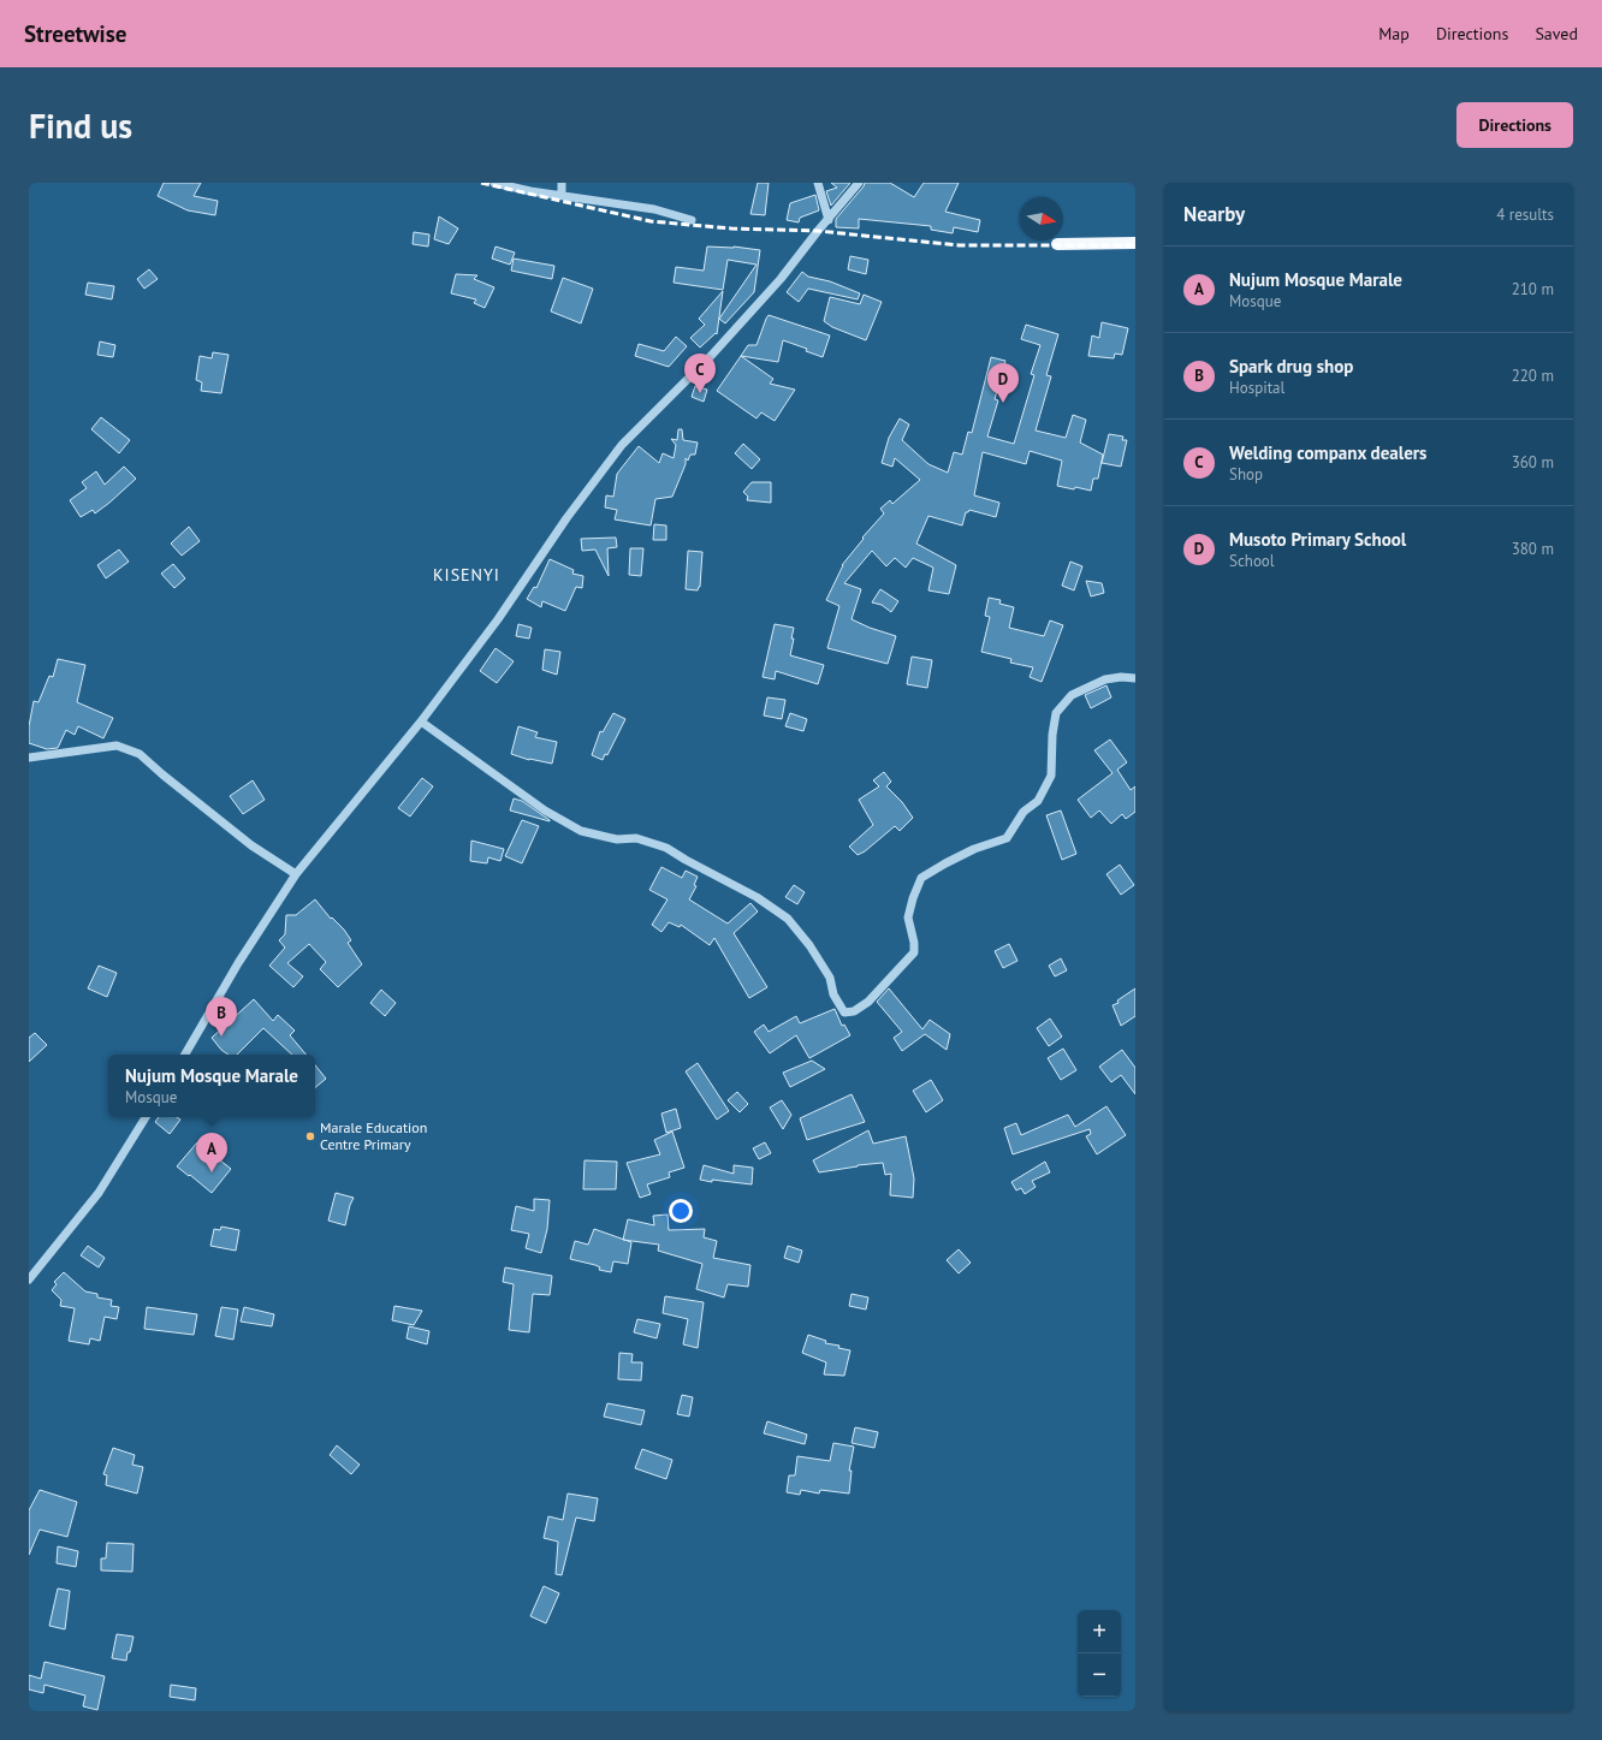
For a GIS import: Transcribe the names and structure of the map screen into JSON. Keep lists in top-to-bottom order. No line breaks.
{"districts":["KISENYI"],"places":["Marale Education Centre Primary"],"north":"right","page":{"header":"Streetwise","nav":["Map","Directions","Saved"],"buttons":"Directions","title":"Find us","heading":["Nearby","4 results"],"list":[{"mark":"A","name":"Nujum Mosque Marale","note":"Mosque","value":"210 m"},{"mark":"B","name":"Spark drug shop","note":"Hospital","value":"220 m"},{"mark":"C","name":"Welding companx dealers","note":"Shop","value":"360 m"},{"mark":"D","name":"Musoto Primary School","note":"School","value":"380 m"}],"pins":["C","D","B","A"],"popup":["Nujum Mosque Marale","Mosque"],"map_buttons":["+","−"]}}
